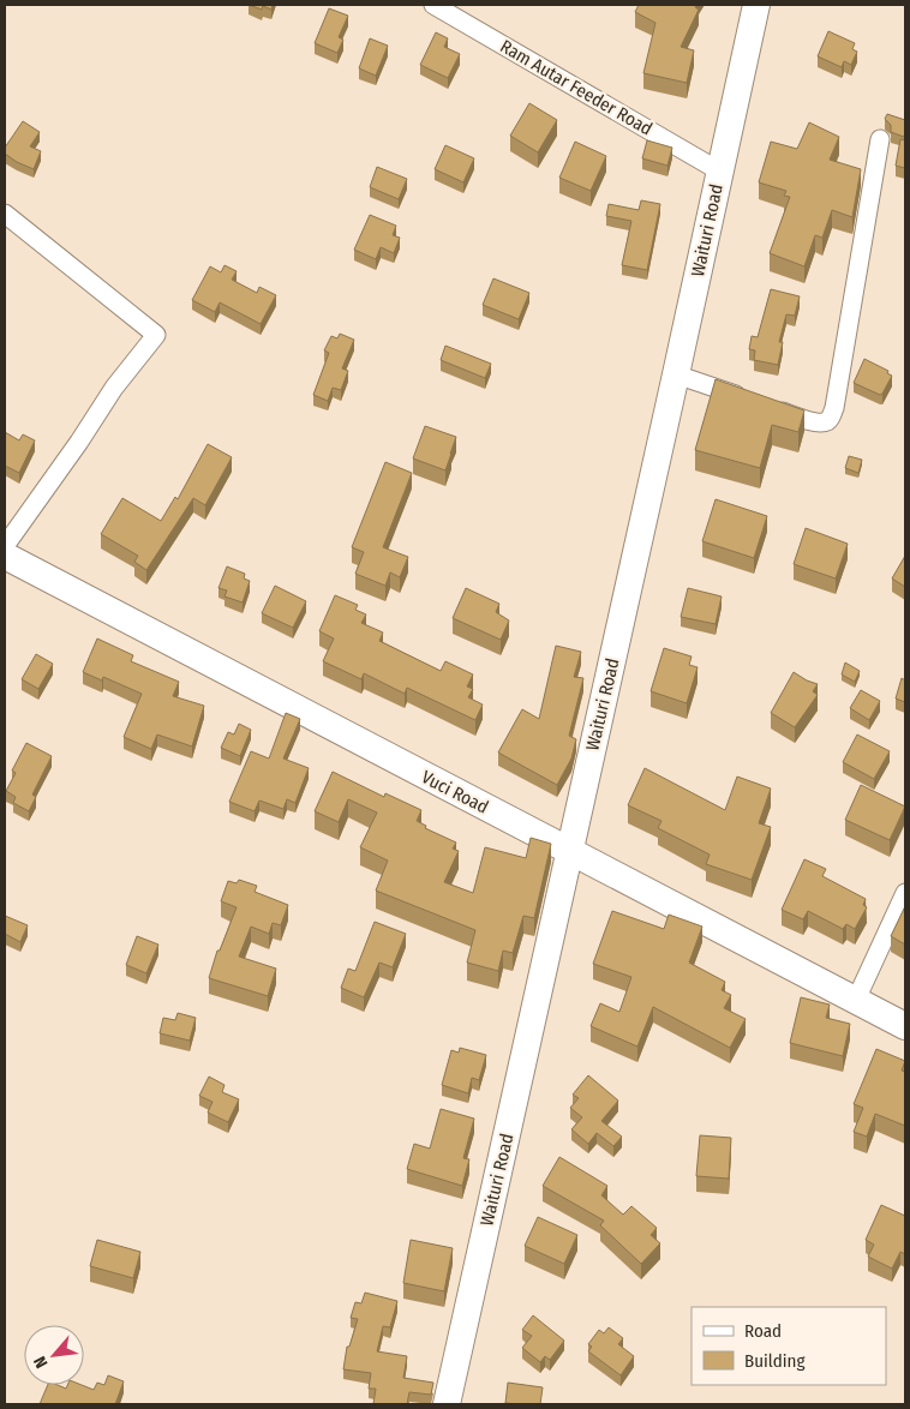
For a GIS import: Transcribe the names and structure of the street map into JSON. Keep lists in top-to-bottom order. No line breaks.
{"streets":{"main road":["Waituri Road","Vuci Road"],"street":["Ram Autar Feeder Road"]},"crossings":[["Ram Autar Feeder Road","Waituri Road"],["Waituri Road","Vuci Road"]],"legend":["Road","Building"],"north":"bottom left"}
